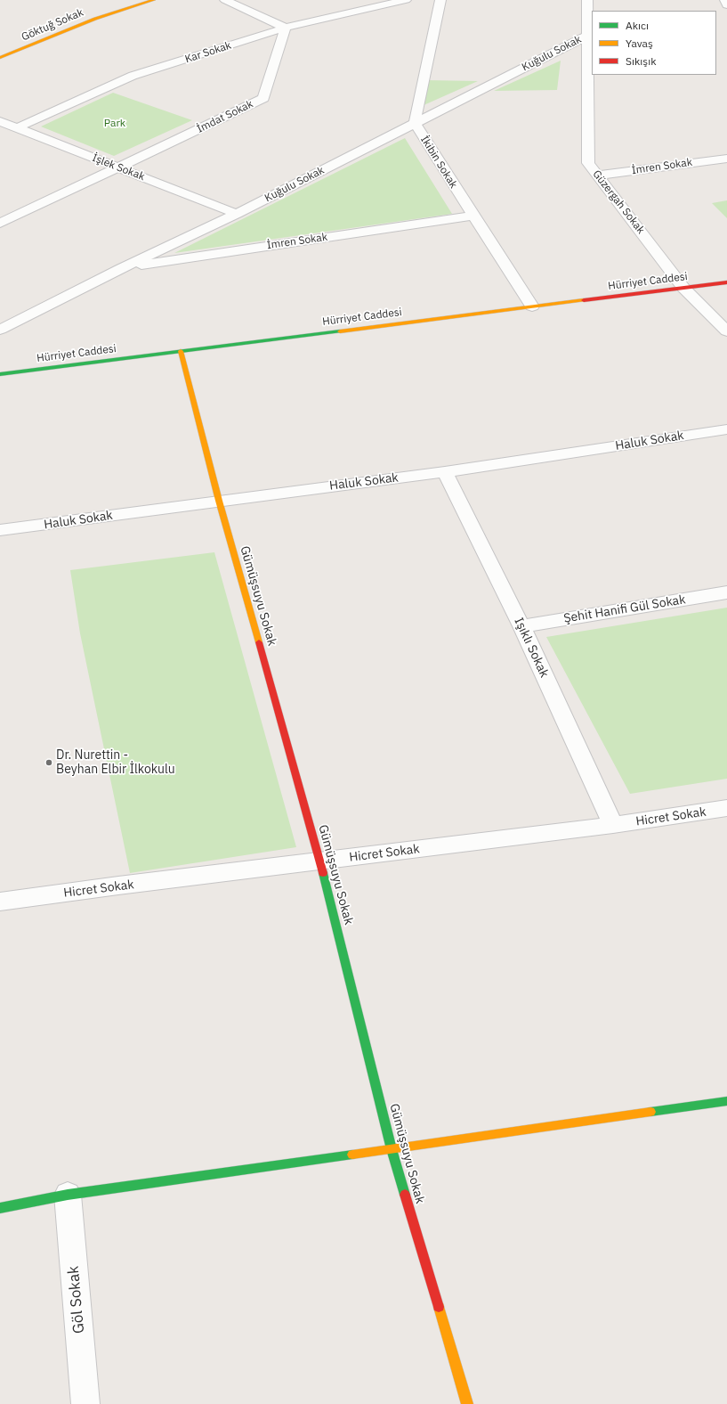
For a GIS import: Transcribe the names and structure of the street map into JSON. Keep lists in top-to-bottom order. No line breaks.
{"streets":{"street":["Göktuğ Sokak","Kar Sokak","Kuğulu Sokak","İmdat Sokak","İkibin Sokak","İmren Sokak","İşlek Sokak","Güzergah Sokak","Hürriyet Caddesi","Haluk Sokak","Gümüşsuyu Sokak","Şehit Hanifi Gül Sokak","Işıklı Sokak","Hicret Sokak","Göl Sokak"]},"crossings":[["Kar Sokak","İmdat Sokak"],["Kar Sokak","İşlek Sokak"],["Kuğulu Sokak","İkibin Sokak"],["Kuğulu Sokak","İmren Sokak"],["Kuğulu Sokak","İşlek Sokak"],["Kuğulu Sokak","Güzergah Sokak"],["İmdat Sokak","İşlek Sokak"],["İkibin Sokak","İmren Sokak"],["İkibin Sokak","Hürriyet Caddesi"],["İmren Sokak","Güzergah Sokak"],["Güzergah Sokak","Hürriyet Caddesi"],["Hürriyet Caddesi","Gümüşsuyu Sokak"],["Haluk Sokak","Gümüşsuyu Sokak"],["Haluk Sokak","Işıklı Sokak"],["Gümüşsuyu Sokak","Hicret Sokak"],["Şehit Hanifi Gül Sokak","Işıklı Sokak"],["Işıklı Sokak","Hicret Sokak"]],"parks":["Park"],"places":["Dr. Nurettin - Beyhan Elbir İlkokulu"],"legend":["Akıcı","Yavaş","Sıkışık"]}
